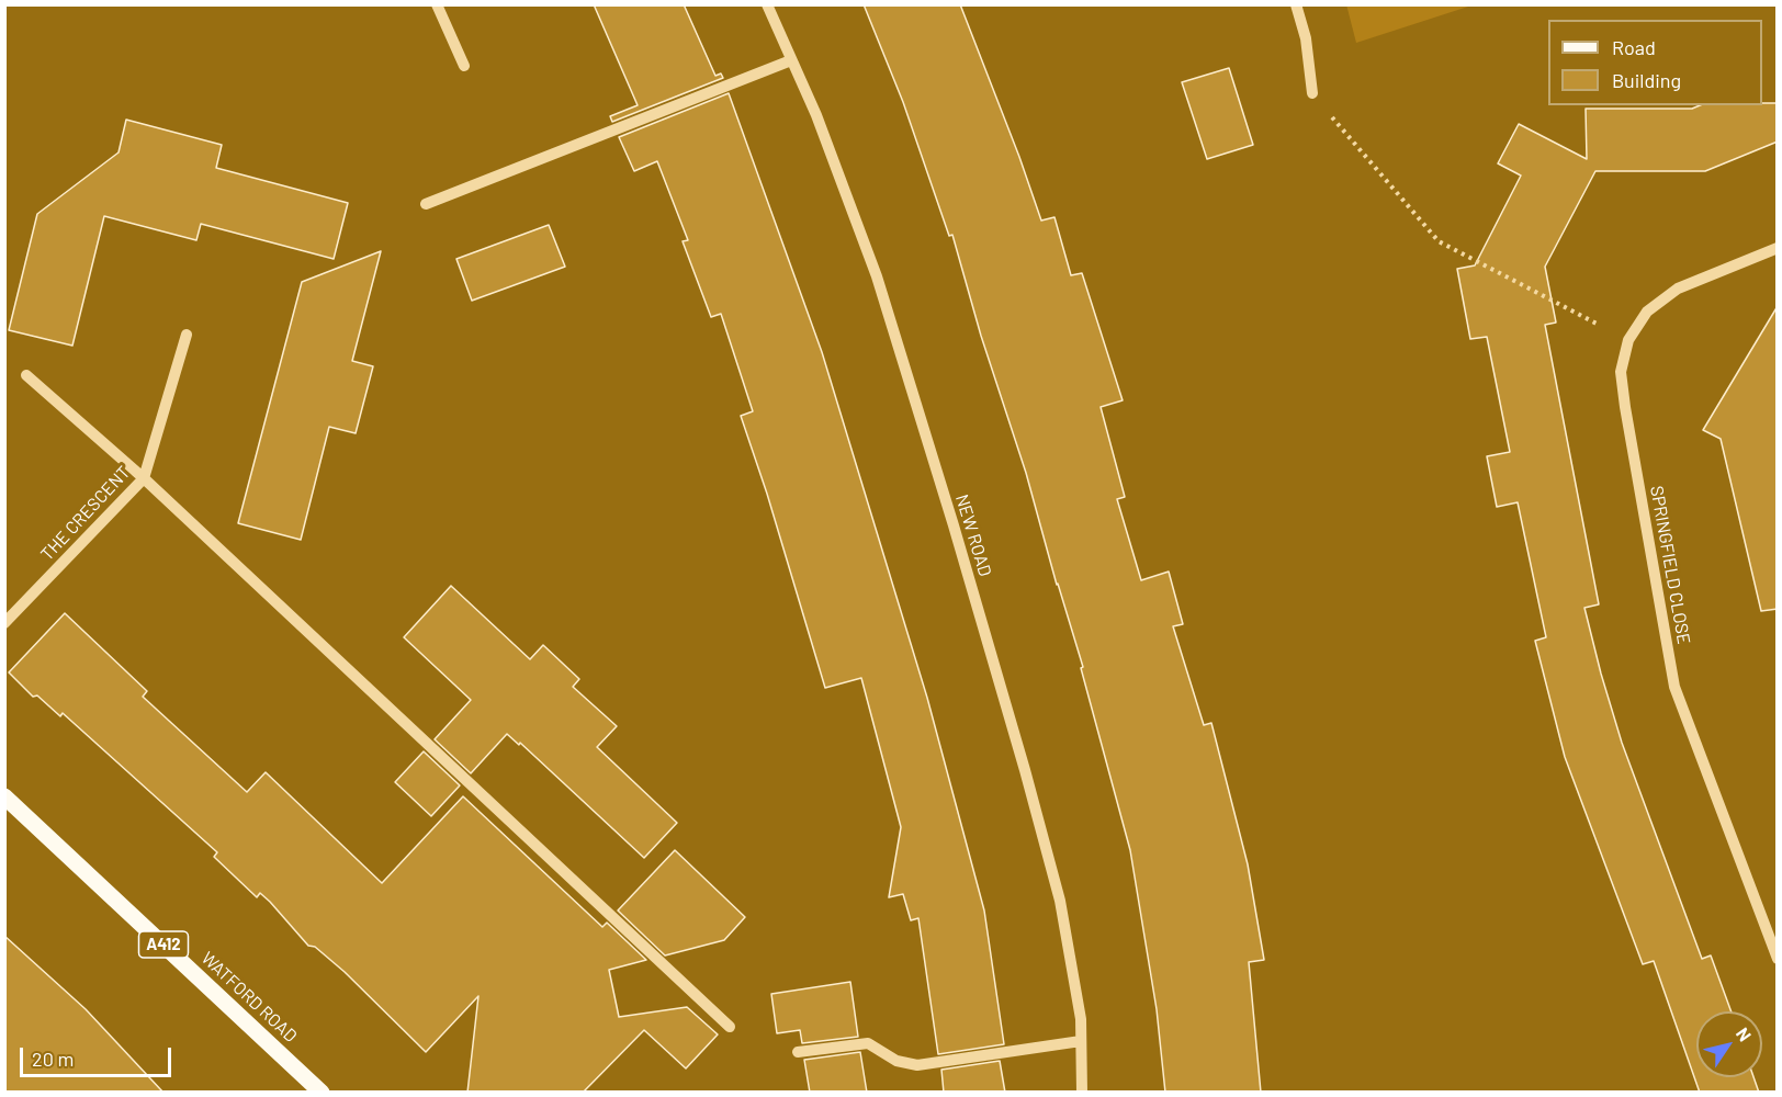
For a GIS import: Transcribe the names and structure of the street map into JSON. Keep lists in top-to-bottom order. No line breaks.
{"streets":{"main road":["A412","WATFORD ROAD"],"street":["THE CRESCENT","NEW ROAD","SPRINGFIELD CLOSE"]},"legend":["Road","Building"],"scale_bar":"20 m","north":"top right"}
